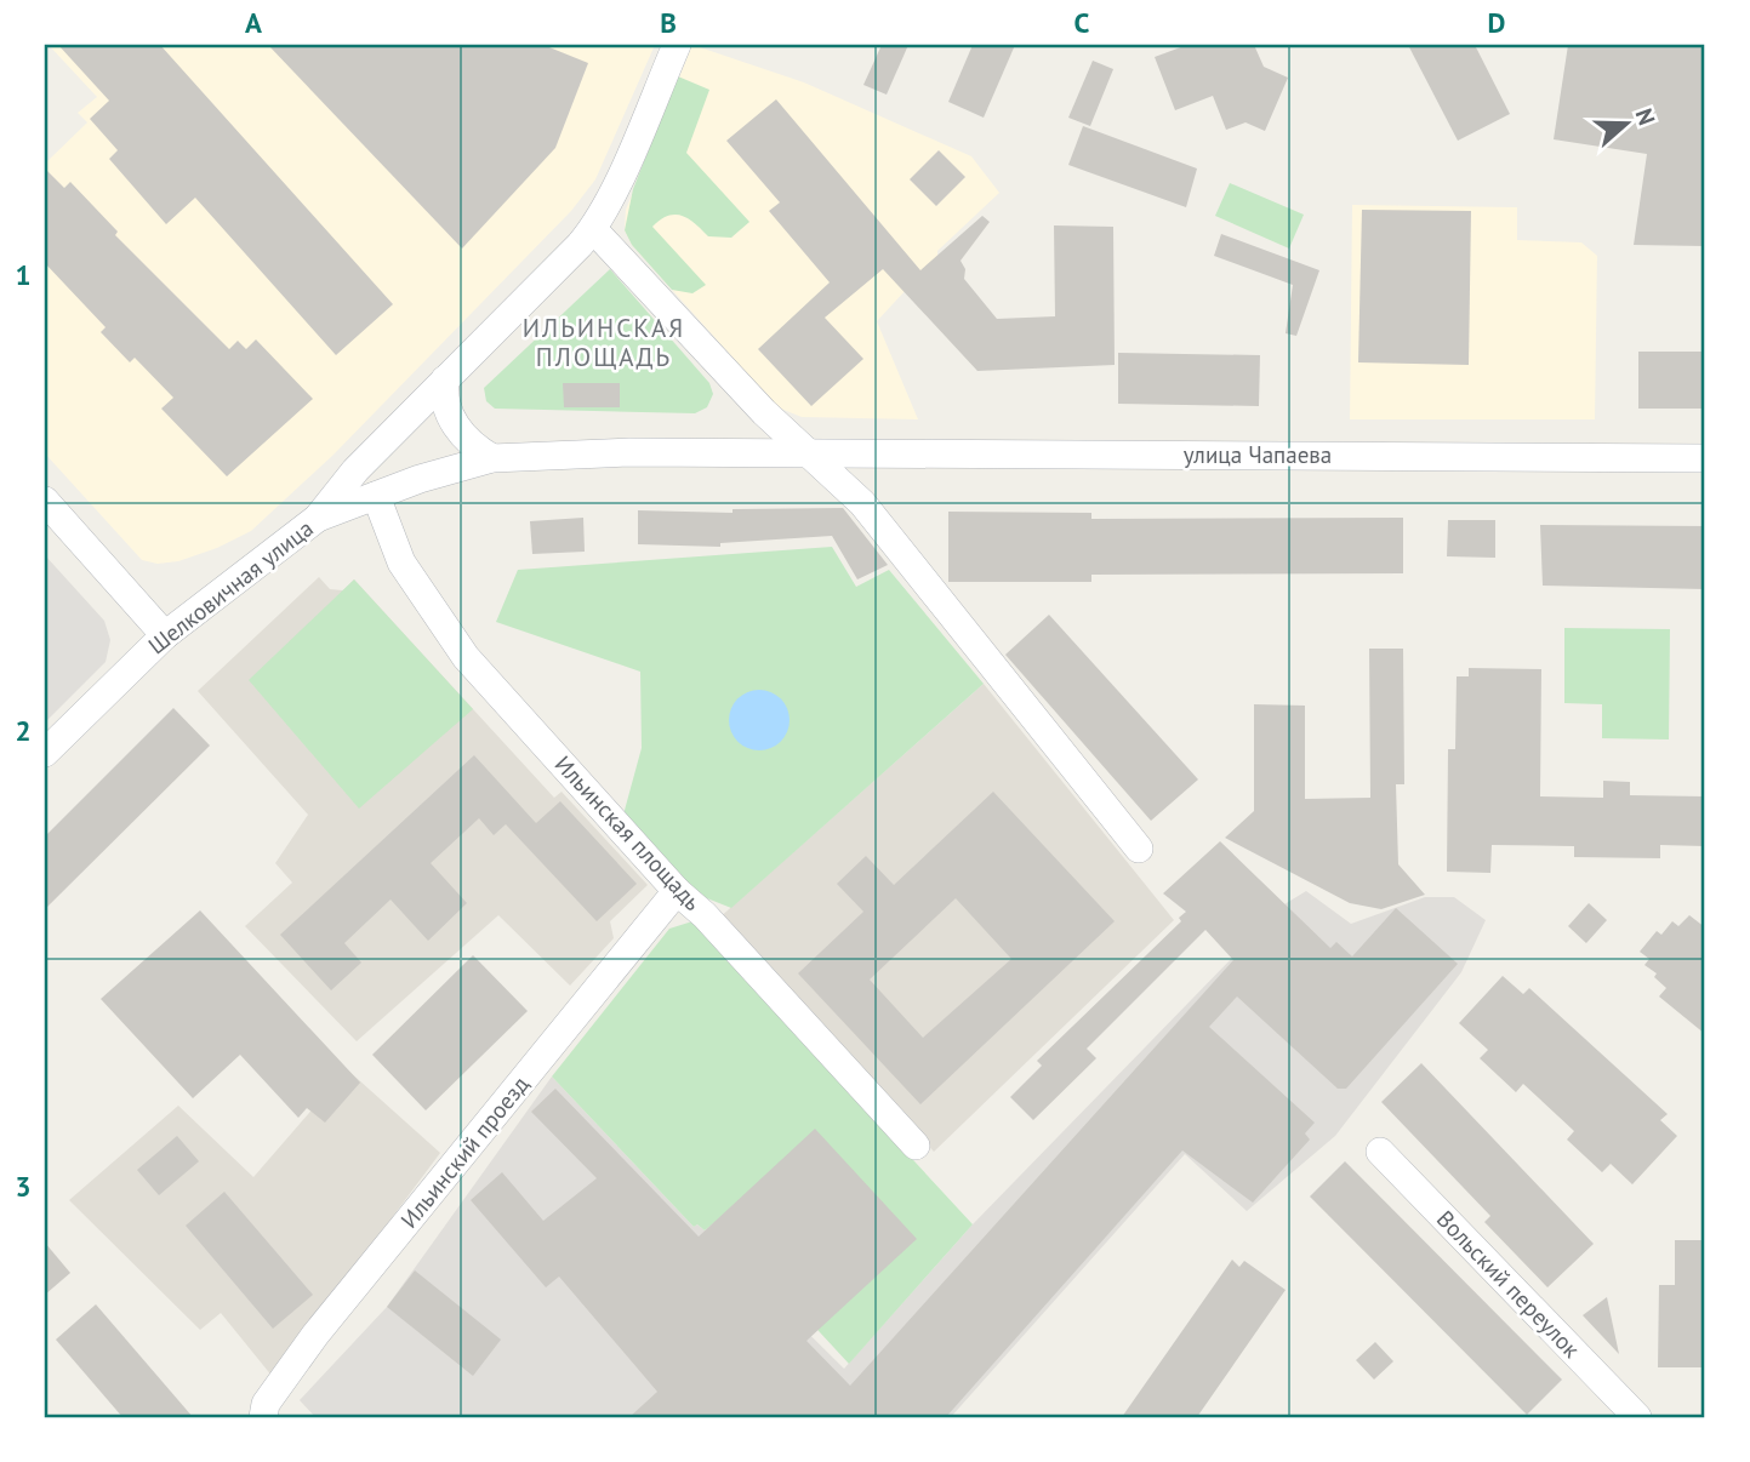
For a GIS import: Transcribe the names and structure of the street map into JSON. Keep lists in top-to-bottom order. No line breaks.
{"streets":{"street":["улица Чапаева","Шелковичная улица","Ильинская площадь","Ильинский проезд","Вольский переулок"]},"crossings":[["Ильинская площадь","Ильинский проезд"]],"districts":["ИЛЬИНСКАЯ ПЛОЩАДЬ"],"north":"right","grid":{"columns":["A","B","C","D"],"rows":["1","2","3"]}}
